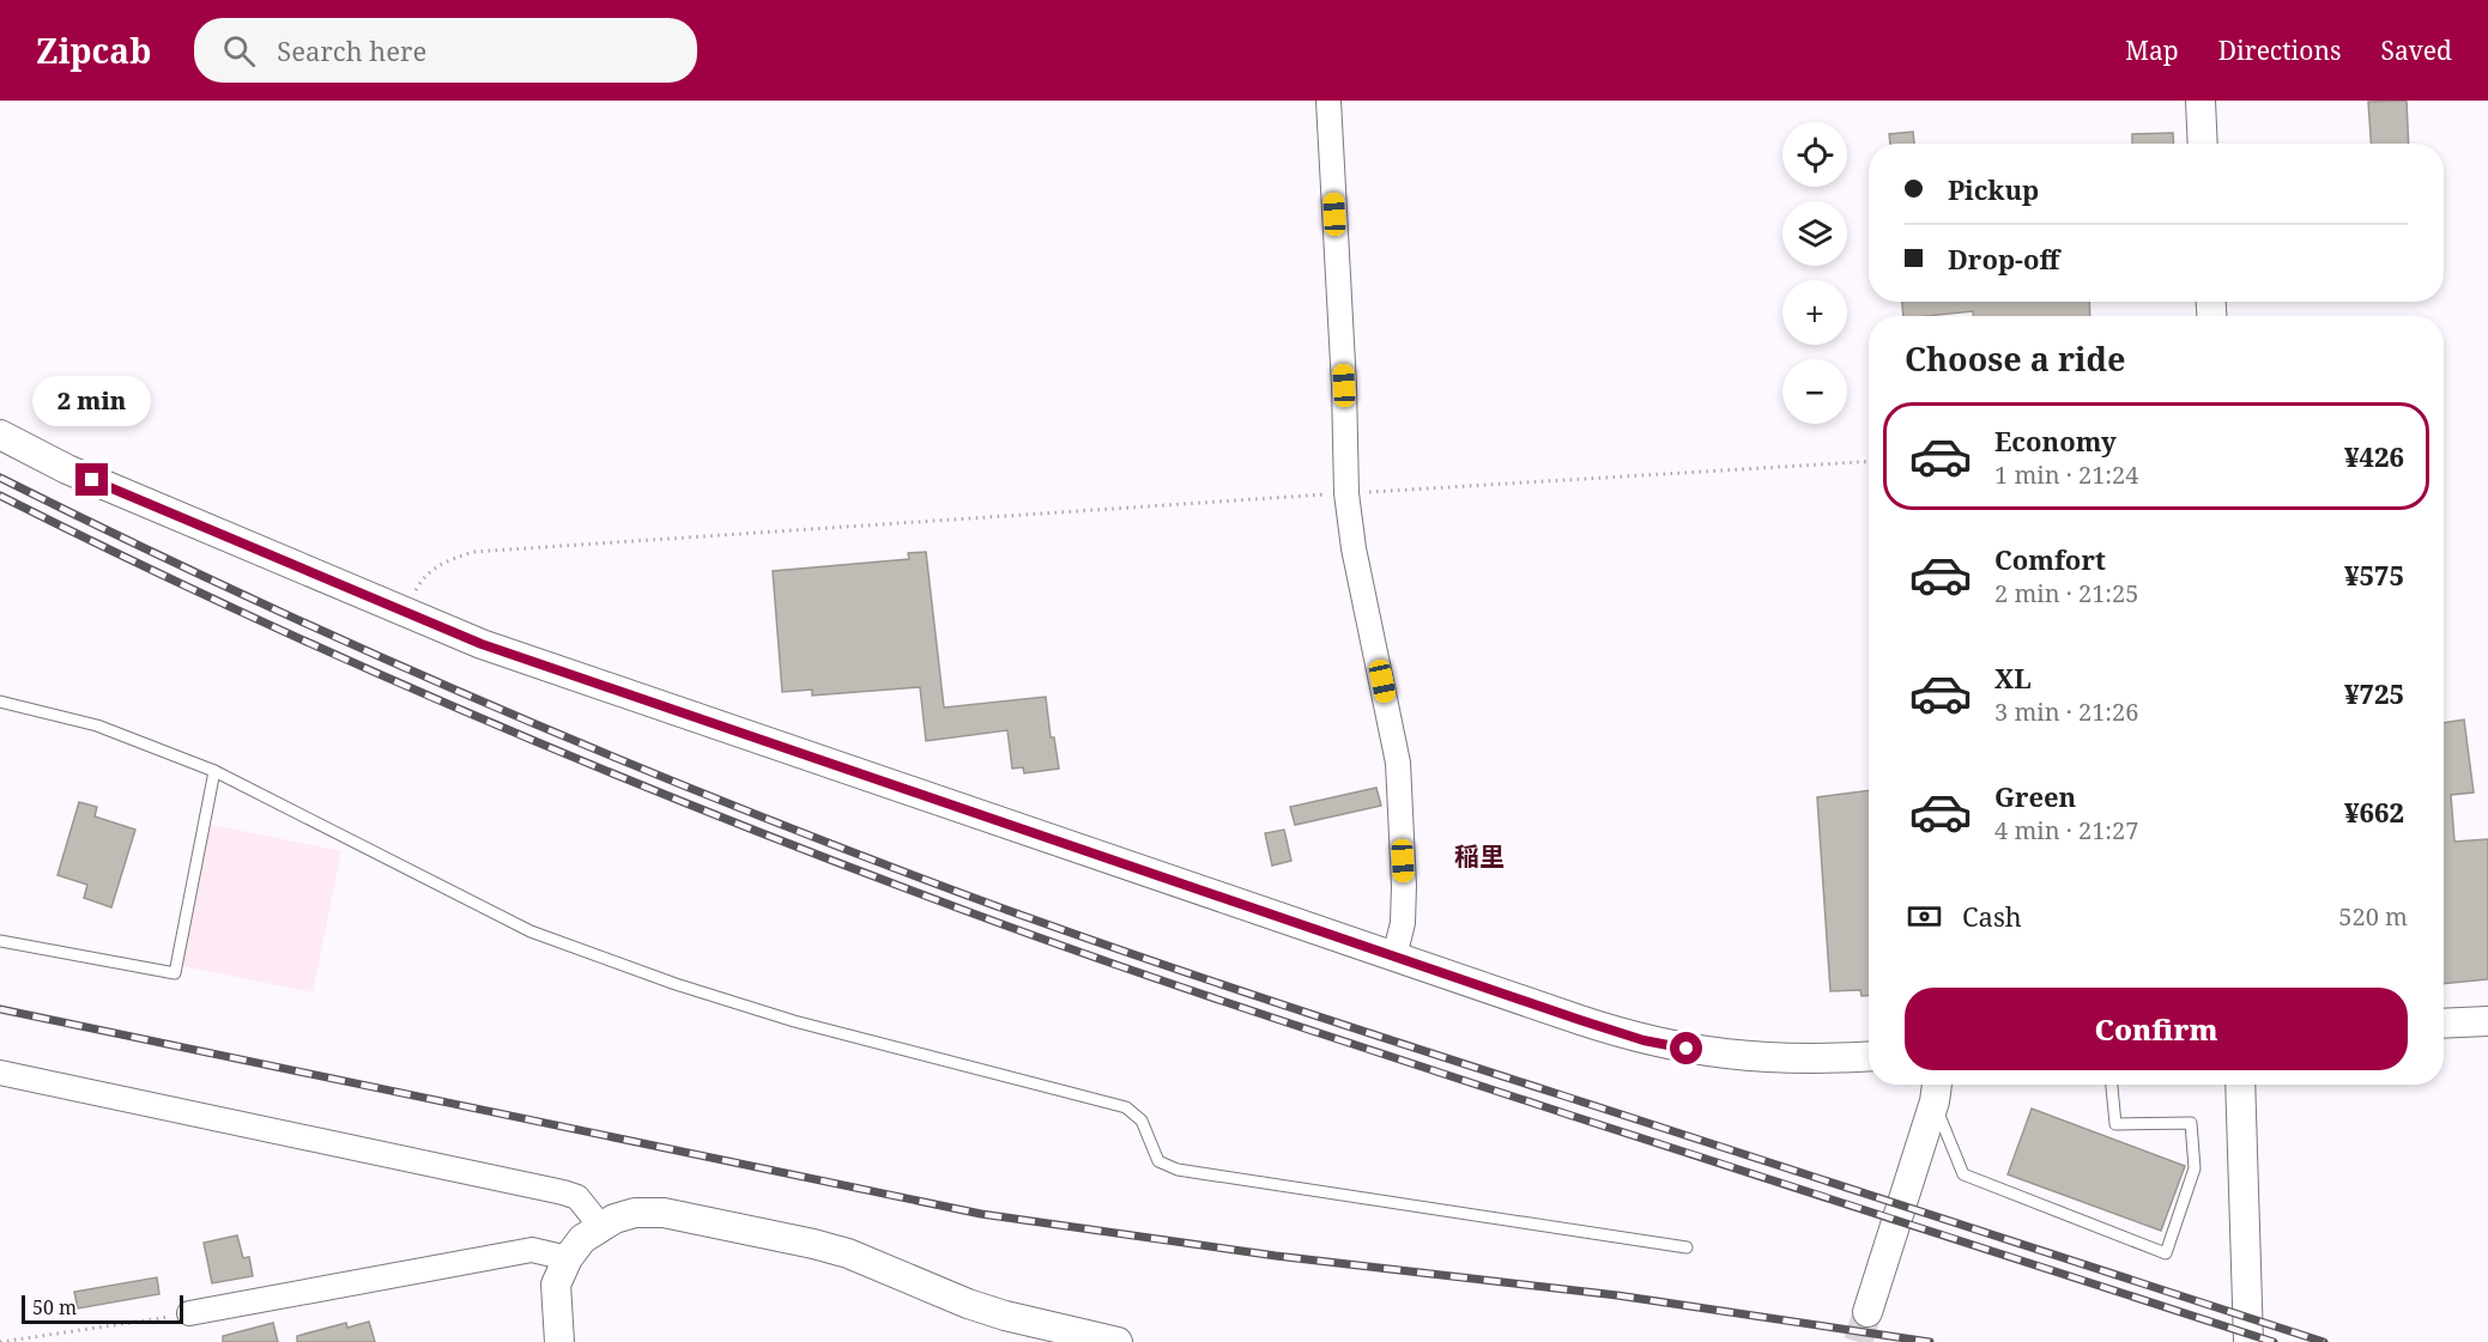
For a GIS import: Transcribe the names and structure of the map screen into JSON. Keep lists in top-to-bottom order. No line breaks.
{"districts":["稲里"],"scale_bar":"50 m","page":{"header":"Zipcab","search":"Search here","nav":["Map","Directions","Saved"],"map_buttons":["+","−"],"banner":["Pickup","Drop-off"],"heading":"Choose a ride","bubble":"2 min","list":[{"name":"Economy","note":"1 min · 21:24","value":"¥426"},{"name":"Comfort","note":"2 min · 21:25","value":"¥575"},{"name":"XL","note":"3 min · 21:26","value":"¥725"},{"name":"Green","note":"4 min · 21:27","value":"¥662"}],"pay":["Cash","520 m"],"buttons":"Confirm","scale":"50 m"}}
